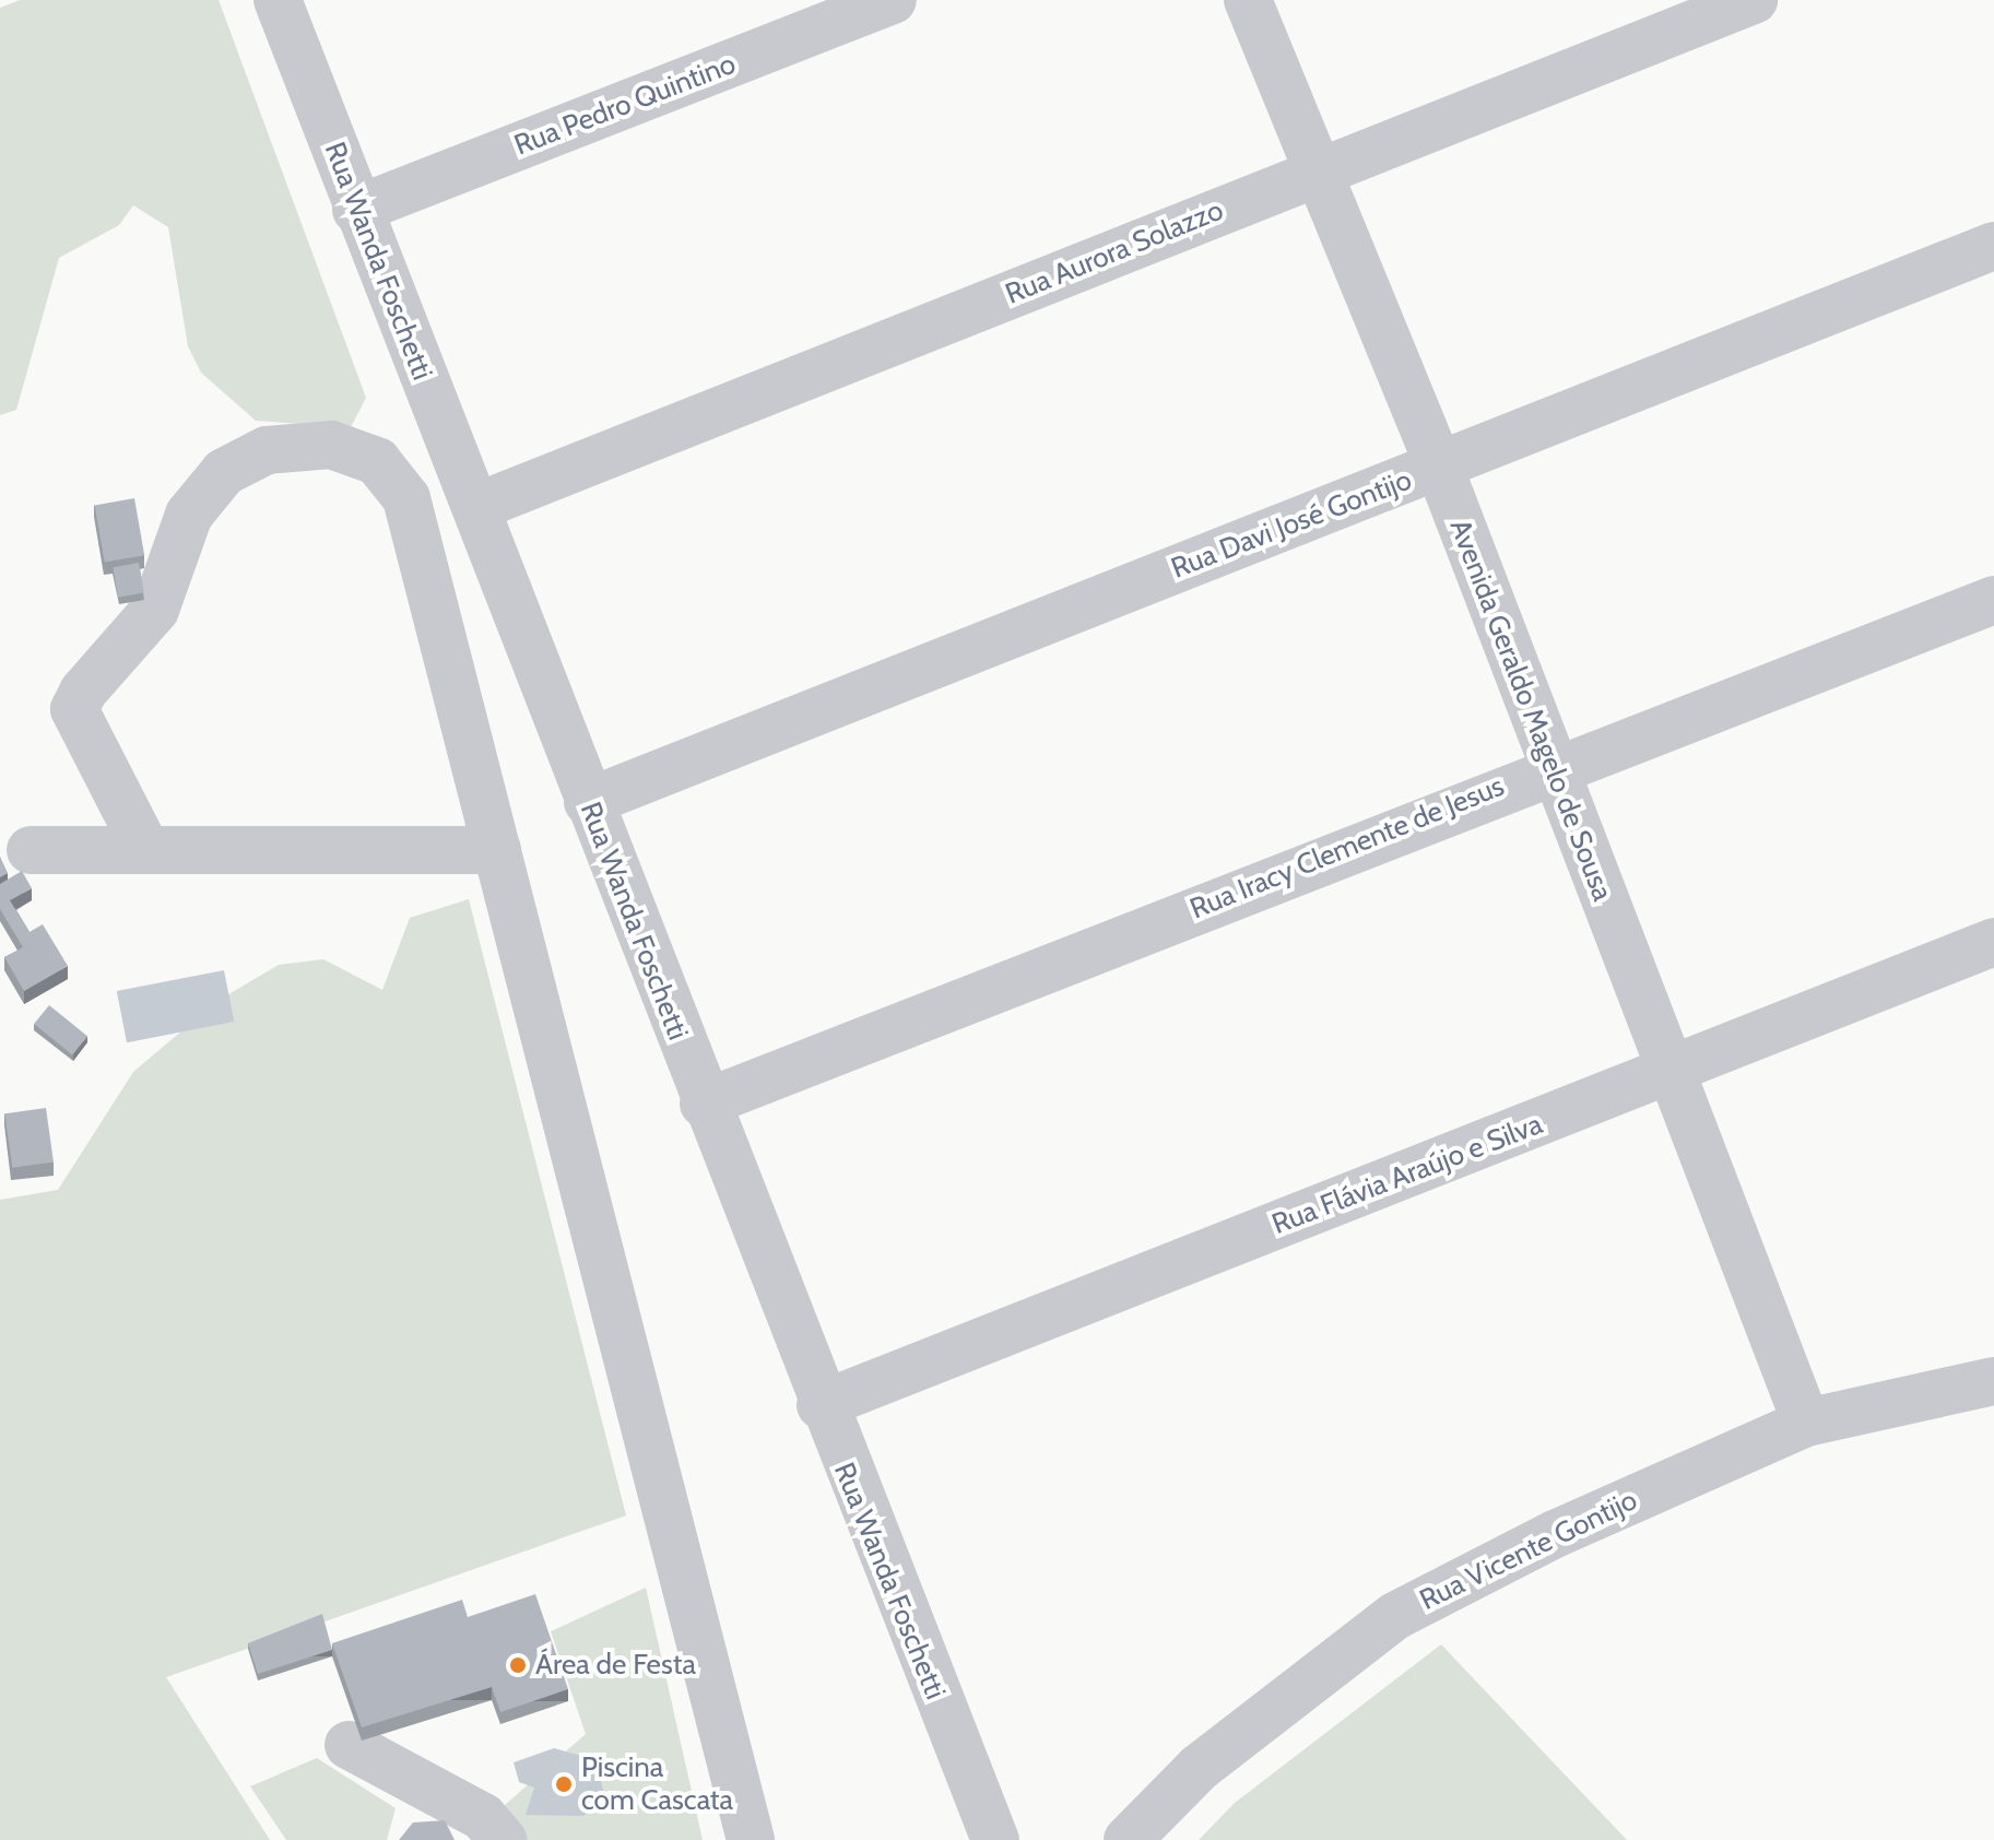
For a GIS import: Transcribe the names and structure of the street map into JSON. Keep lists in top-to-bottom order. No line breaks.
{"streets":{"street":["Rua Pedro Quintino","Rua Aurora Solazzo","Rua Wanda Foschetti","Rua Davi José Gontijo","Avenida Geraldo Magelo de Sousa","Rua Iracy Clemente de Jesus","Rua Flávia Araújo e Silva","Rua Vicente Gontijo"]},"crossings":[["Rua Pedro Quintino","Rua Wanda Foschetti"],["Rua Aurora Solazzo","Rua Wanda Foschetti"],["Rua Aurora Solazzo","Avenida Geraldo Magelo de Sousa"],["Rua Wanda Foschetti","Rua Davi José Gontijo"],["Rua Wanda Foschetti","Rua Iracy Clemente de Jesus"],["Rua Wanda Foschetti","Rua Flávia Araújo e Silva"],["Rua Davi José Gontijo","Avenida Geraldo Magelo de Sousa"],["Avenida Geraldo Magelo de Sousa","Rua Iracy Clemente de Jesus"],["Avenida Geraldo Magelo de Sousa","Rua Flávia Araújo e Silva"],["Avenida Geraldo Magelo de Sousa","Rua Vicente Gontijo"]],"places":["Área de Festa","Piscina com Cascata"]}
